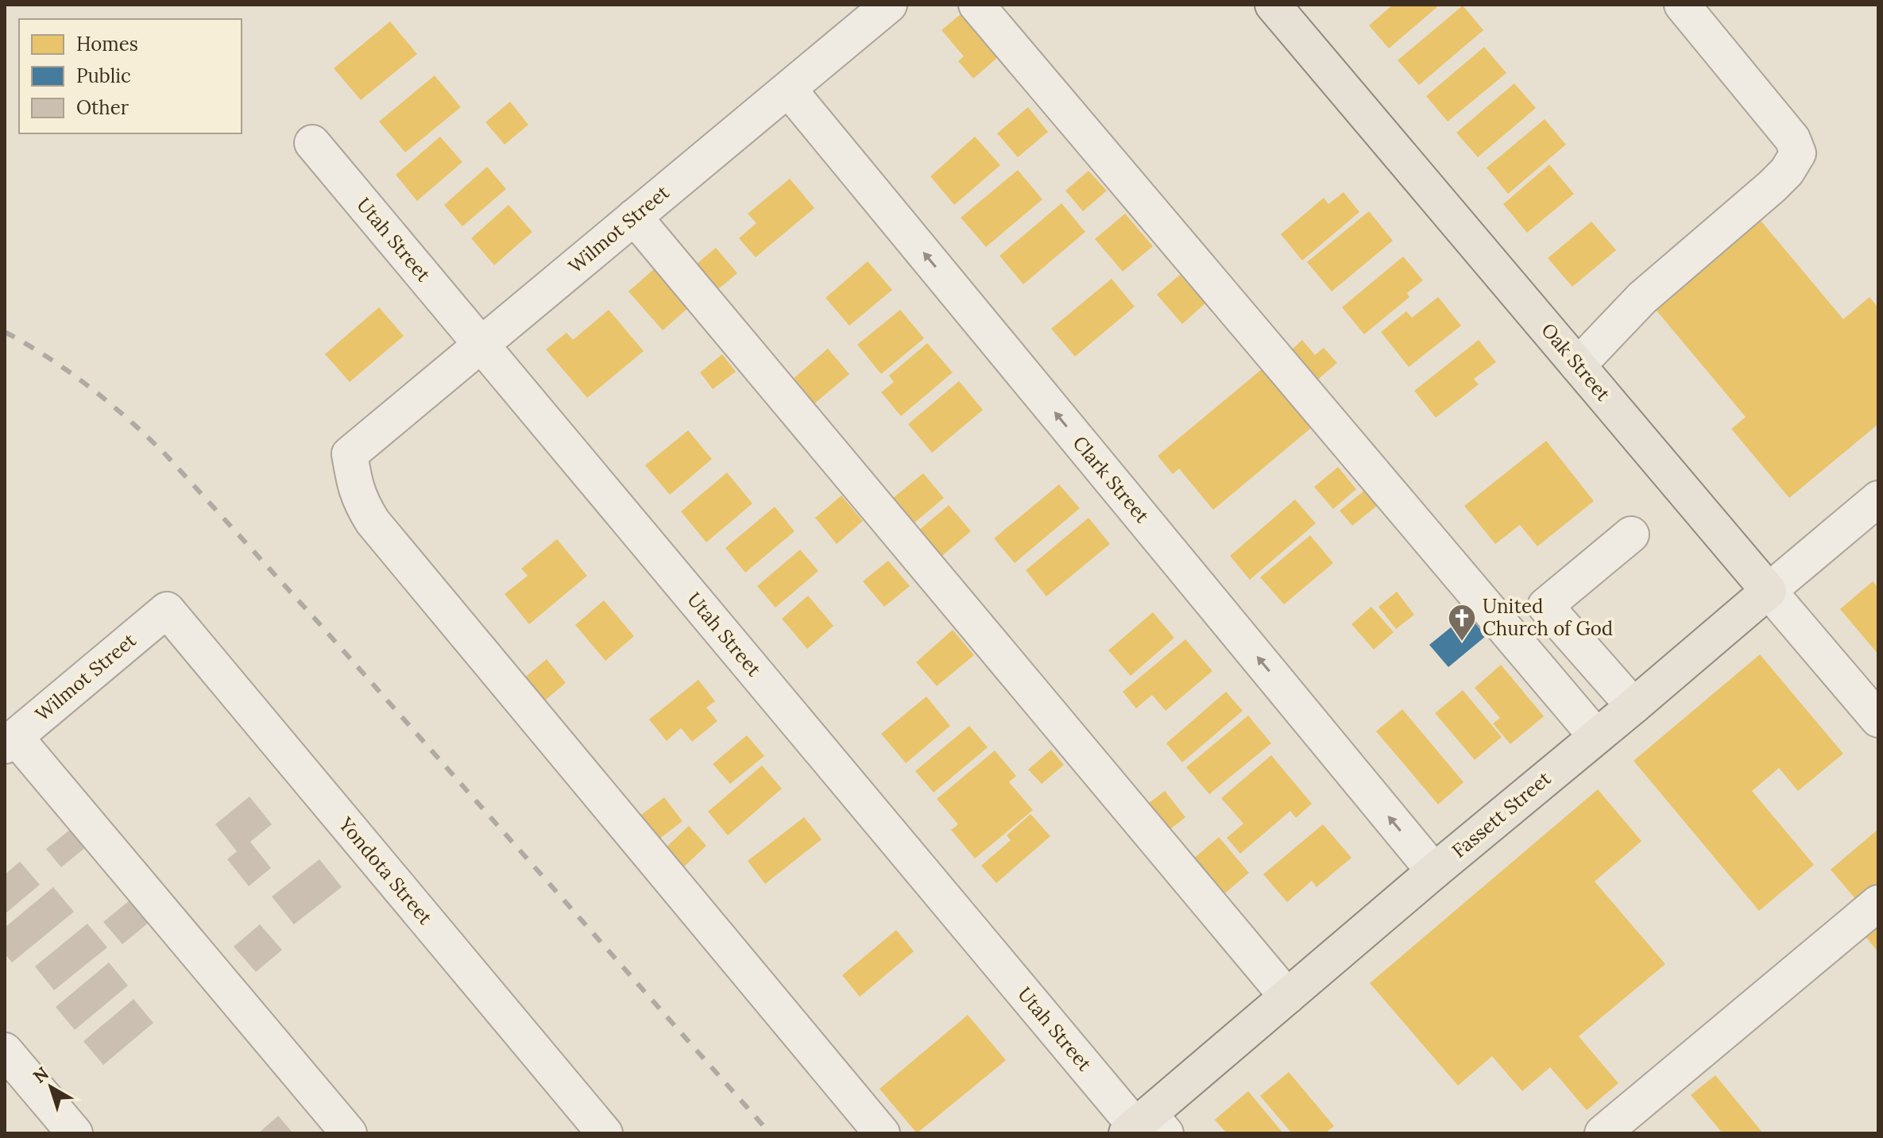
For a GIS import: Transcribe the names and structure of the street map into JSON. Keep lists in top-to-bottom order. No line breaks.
{"streets":{"main road":["Oak Street","Fassett Street"],"street":["Wilmot Street","Utah Street","Clark Street","Yondota Street"]},"crossings":[["Wilmot Street","Utah Street"],["Wilmot Street","Clark Street"],["Wilmot Street","Yondota Street"],["Utah Street","Fassett Street"],["Oak Street","Fassett Street"],["Clark Street","Fassett Street"]],"places":{"church":["United Church of God"]},"legend":["Homes","Public","Other"],"north":"top left"}
